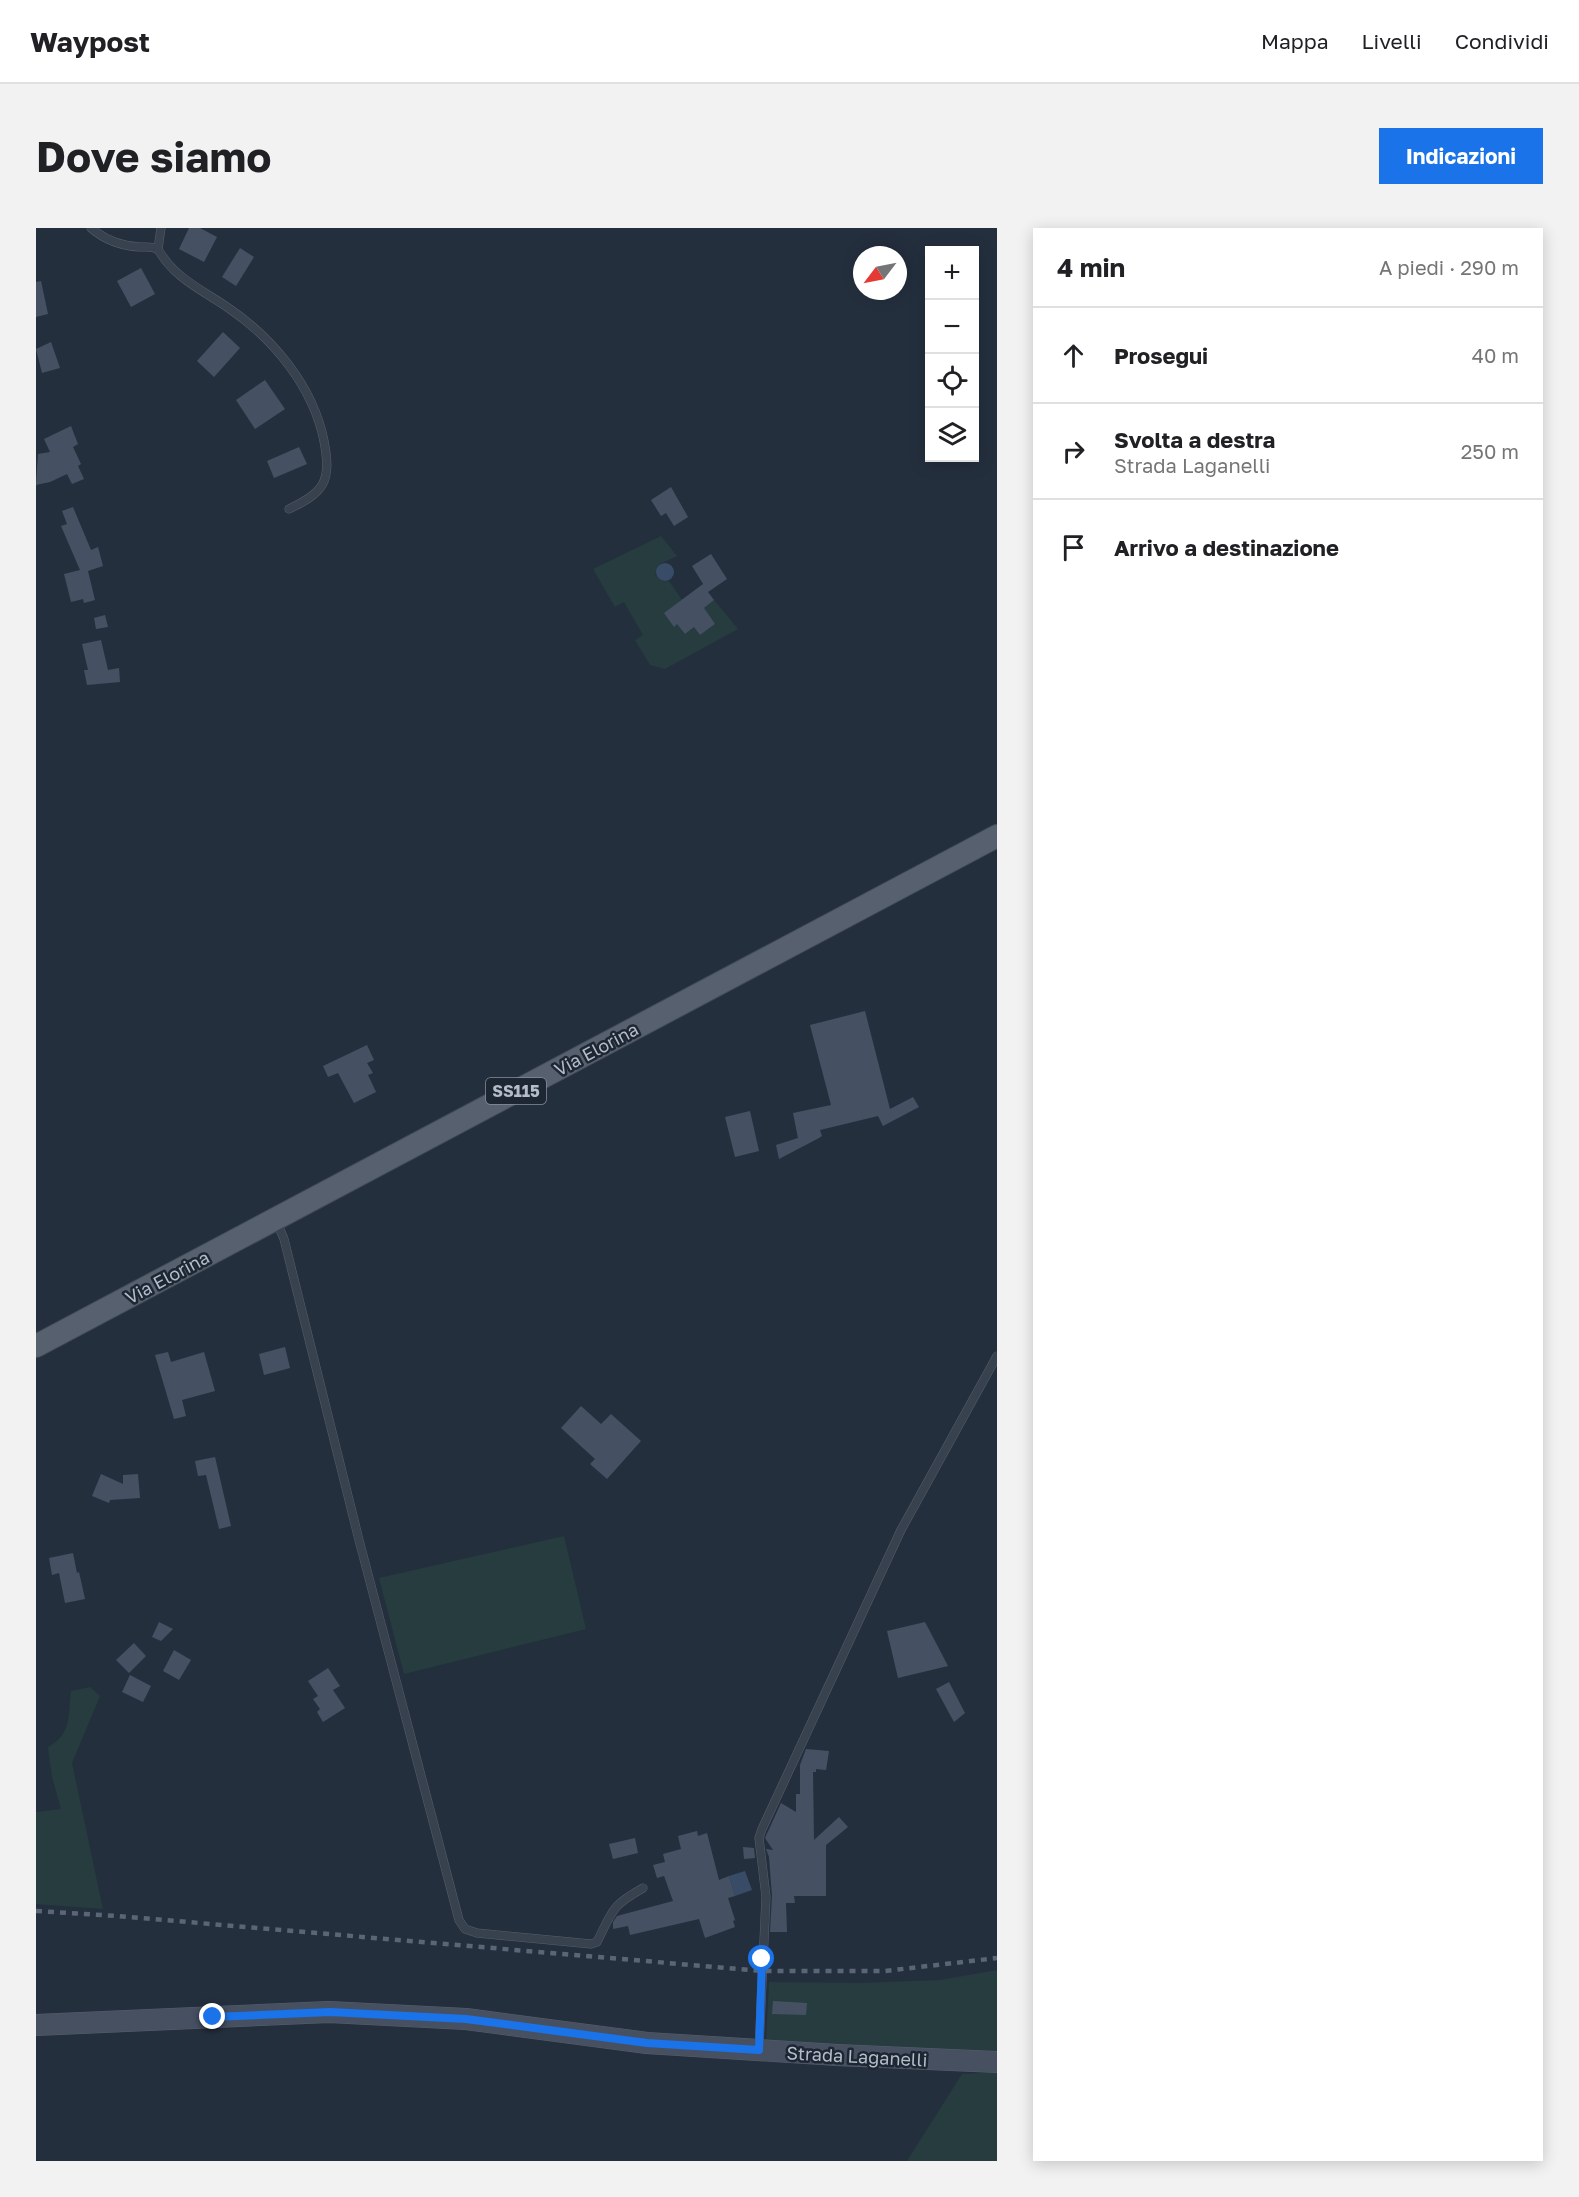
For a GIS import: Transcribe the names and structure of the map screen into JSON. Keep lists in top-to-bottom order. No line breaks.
{"streets":{"main road":["Via Elorina","SS115"],"street":["Strada Laganelli"]},"north":"bottom left","page":{"header":"Waypost","nav":["Mappa","Livelli","Condividi"],"buttons":"Indicazioni","title":"Dove siamo","heading":["4 min","A piedi · 290 m"],"map_buttons":["+","−"],"list":[["Prosegui","40 m"],["Svolta a destra","Strada Laganelli","250 m"],"Arrivo a destinazione"]}}
